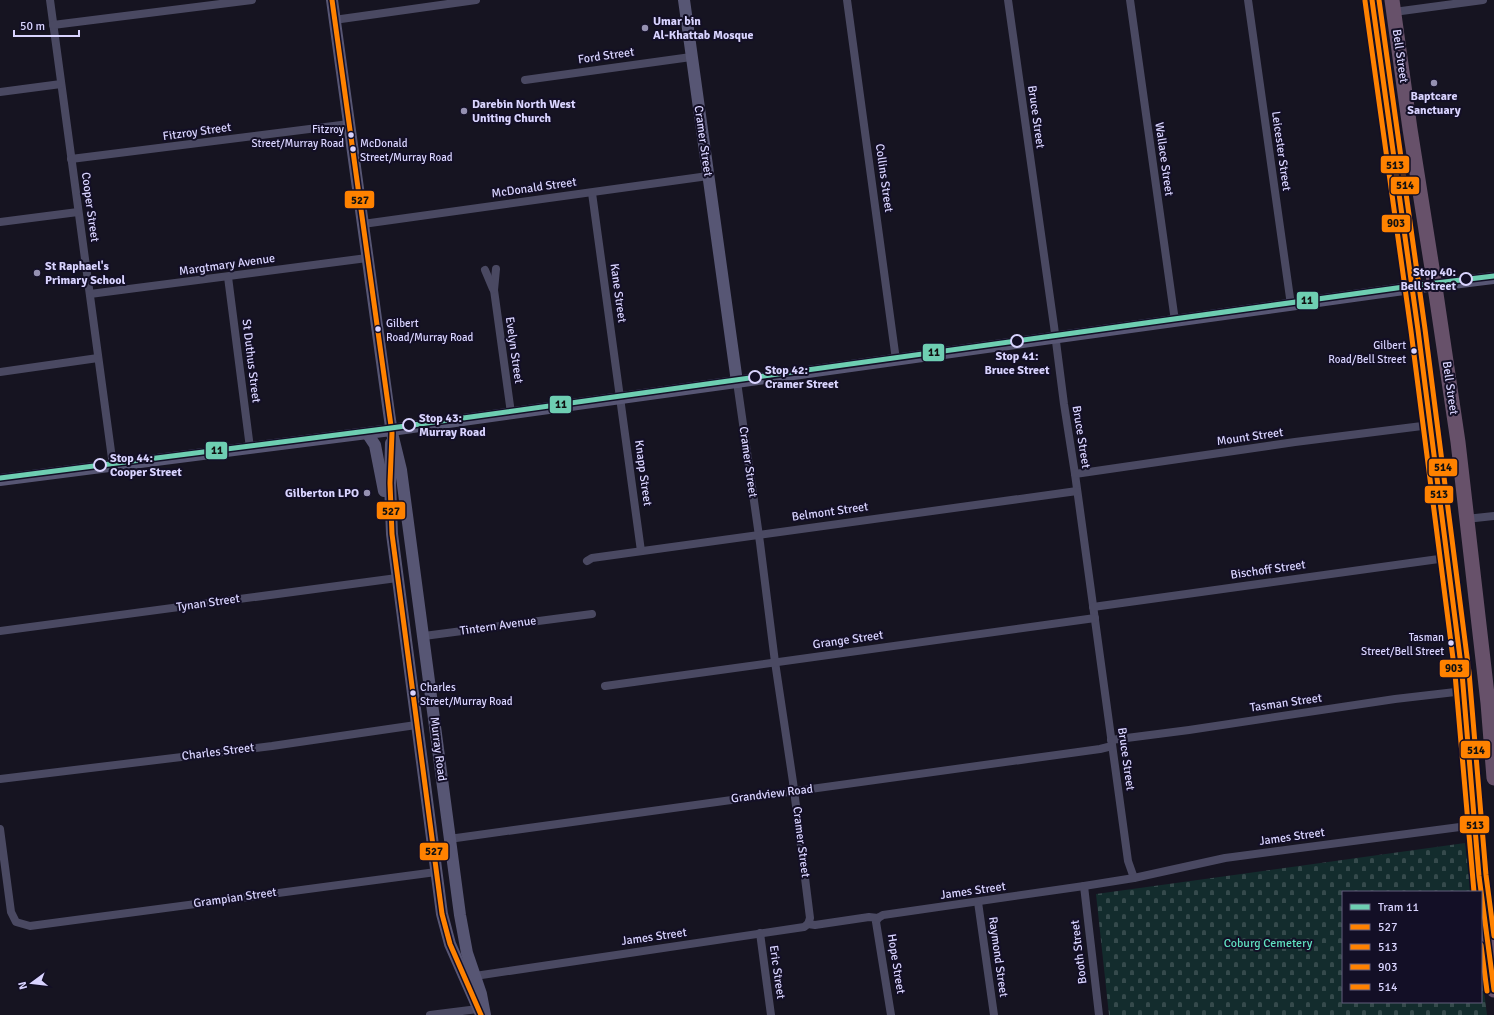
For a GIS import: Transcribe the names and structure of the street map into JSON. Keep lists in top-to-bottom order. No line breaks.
{"streets":{"highway":["Bell Street"],"street":["Ford Street","Bruce Street","Fitzroy Street","Cramer Street","Leicester Street","Wallace Street","Collins Street","McDonald Street","Cooper Street","Margtmary Avenue","Kane Street","Evelyn Street","St Duthus Street","Mount Street","Knapp Street","Belmont Street","Bischoff Street","Tynan Street","Tintern Avenue","Grange Street","Tasman Street","Murray Road","Charles Street","Grandview Road","James Street","Grampian Street","Booth Street","Raymond Street","Hope Street","Eric Street"]},"crossings":[["Ford Street","Cramer Street"],["Bell Street","Mount Street"],["Bell Street","Bischoff Street"],["Bell Street","Tasman Street"],["Bell Street","James Street"],["Bruce Street","Mount Street"],["Bruce Street","Belmont Street"],["Bruce Street","Bischoff Street"],["Bruce Street","Grange Street"],["Bruce Street","Tasman Street"],["Bruce Street","Grandview Road"],["Bruce Street","James Street"],["Fitzroy Street","Cooper Street"],["Fitzroy Street","Murray Road"],["Cramer Street","McDonald Street"],["Cramer Street","Belmont Street"],["Cramer Street","Grange Street"],["Cramer Street","Grandview Road"],["Cramer Street","James Street"],["McDonald Street","Kane Street"],["McDonald Street","Murray Road"],["Cooper Street","Margtmary Avenue"],["Margtmary Avenue","St Duthus Street"],["Margtmary Avenue","Murray Road"],["Kane Street","Knapp Street"],["Knapp Street","Belmont Street"],["Tynan Street","Murray Road"],["Tintern Avenue","Murray Road"],["Tasman Street","Grandview Road"],["Murray Road","Charles Street"],["Murray Road","Grandview Road"],["Murray Road","James Street"],["Murray Road","Grampian Street"],["James Street","Booth Street"],["James Street","Raymond Street"],["James Street","Hope Street"],["James Street","Eric Street"]],"parks":["Coburg Cemetery"],"places":["Umar bin Al-Khattab Mosque","Baptcare Sanctuary","Darebin North West Uniting Church","Fitzroy Street/Murray Road","McDonald Street/Murray Road","St Raphael's Primary School","Stop 40: Bell Street","Gilbert Road/Murray Road","Stop 41: Bruce Street","Gilbert Road/Bell Street","Stop 42: Cramer Street","Stop 43: Murray Road","Stop 44: Cooper Street","Gilberton LPO","Tasman Street/Bell Street","Charles Street/Murray Road"],"lines":["transit line 527","transit line 513","transit line 514","transit line 903","tram line 11"],"legend":["Tram 11","527","513","903","514"],"scale_bar":"50 m","north":"left"}
